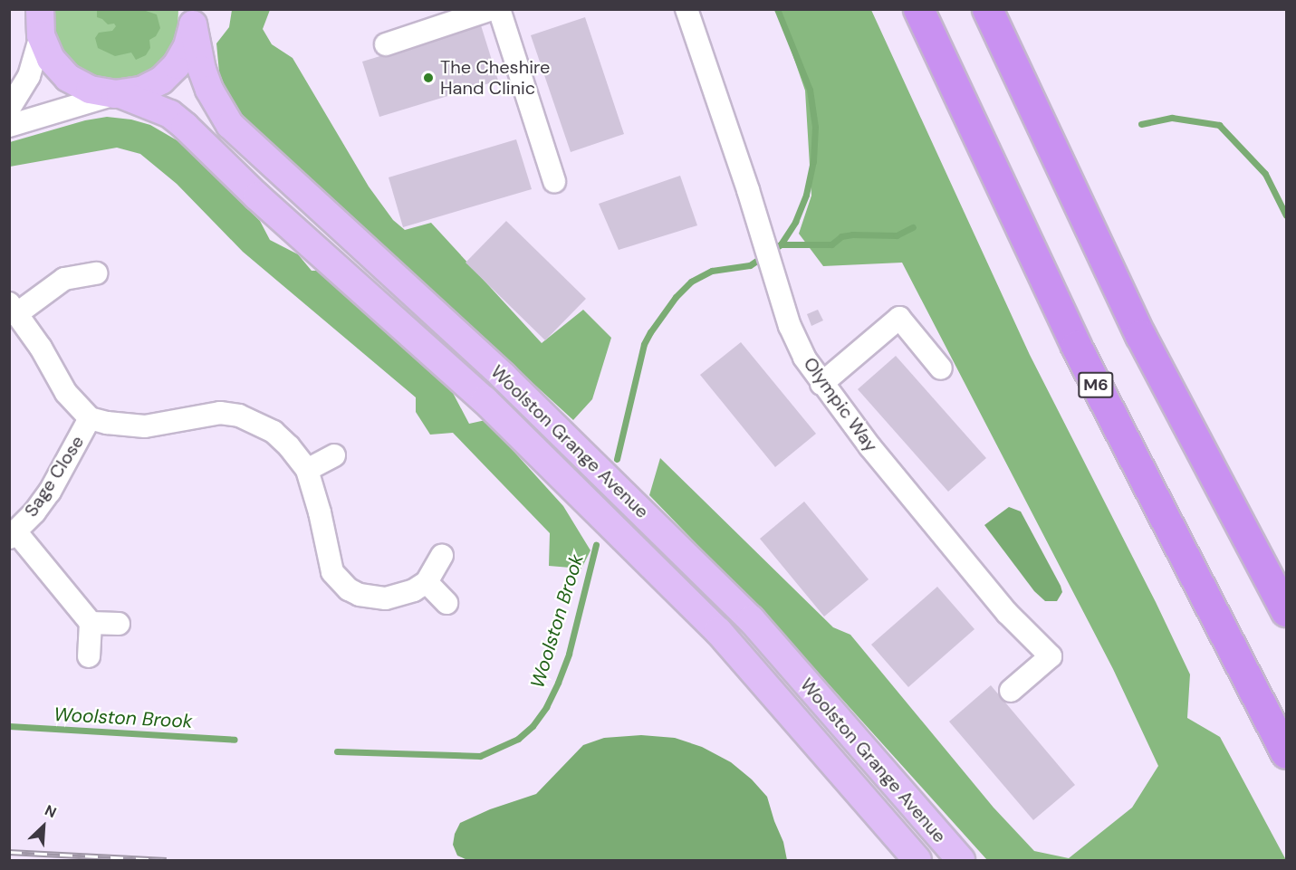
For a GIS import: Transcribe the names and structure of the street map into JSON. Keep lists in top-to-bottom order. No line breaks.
{"streets":{"highway":["M6"],"main road":["Woolston Grange Avenue"],"street":["Olympic Way","Sage Close"]},"water":["Woolston Brook"],"places":["The Cheshire Hand Clinic"],"north":"top right"}
